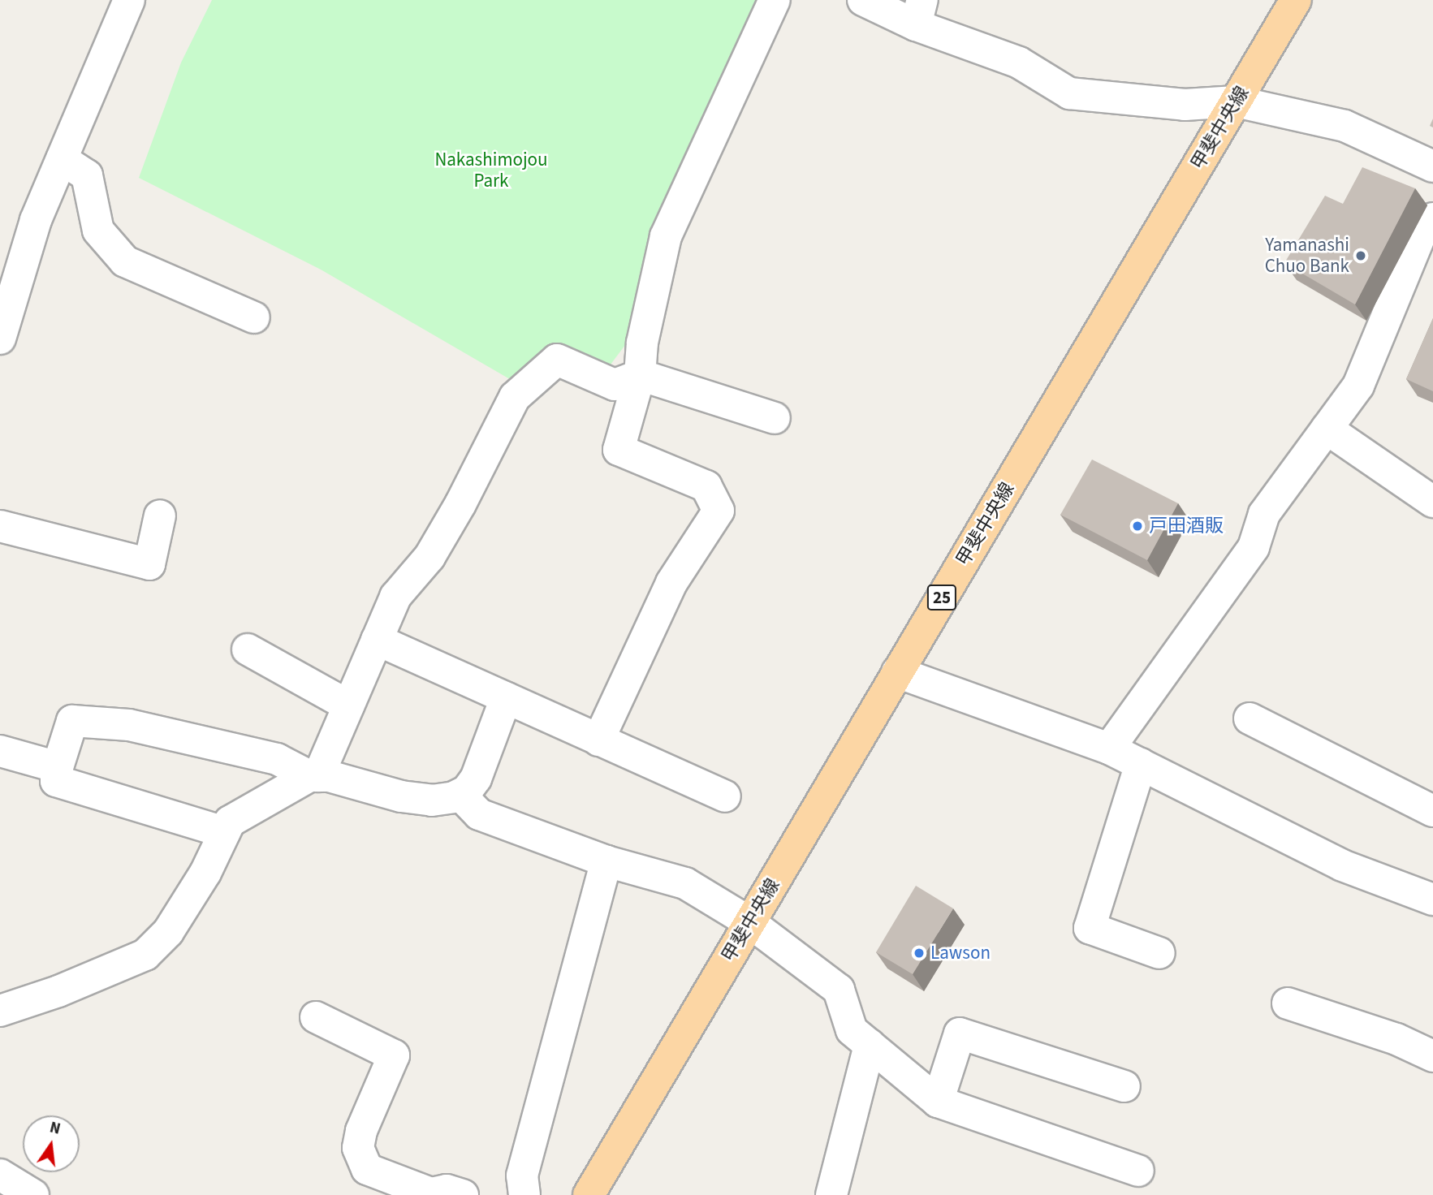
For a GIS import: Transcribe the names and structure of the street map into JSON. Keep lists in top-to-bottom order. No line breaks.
{"streets":{"main road":["甲斐中央線","25"]},"parks":["Nakashimojou Park"],"places":["Yamanashi Chuo Bank","戸田酒販","Lawson"],"north":"top"}
